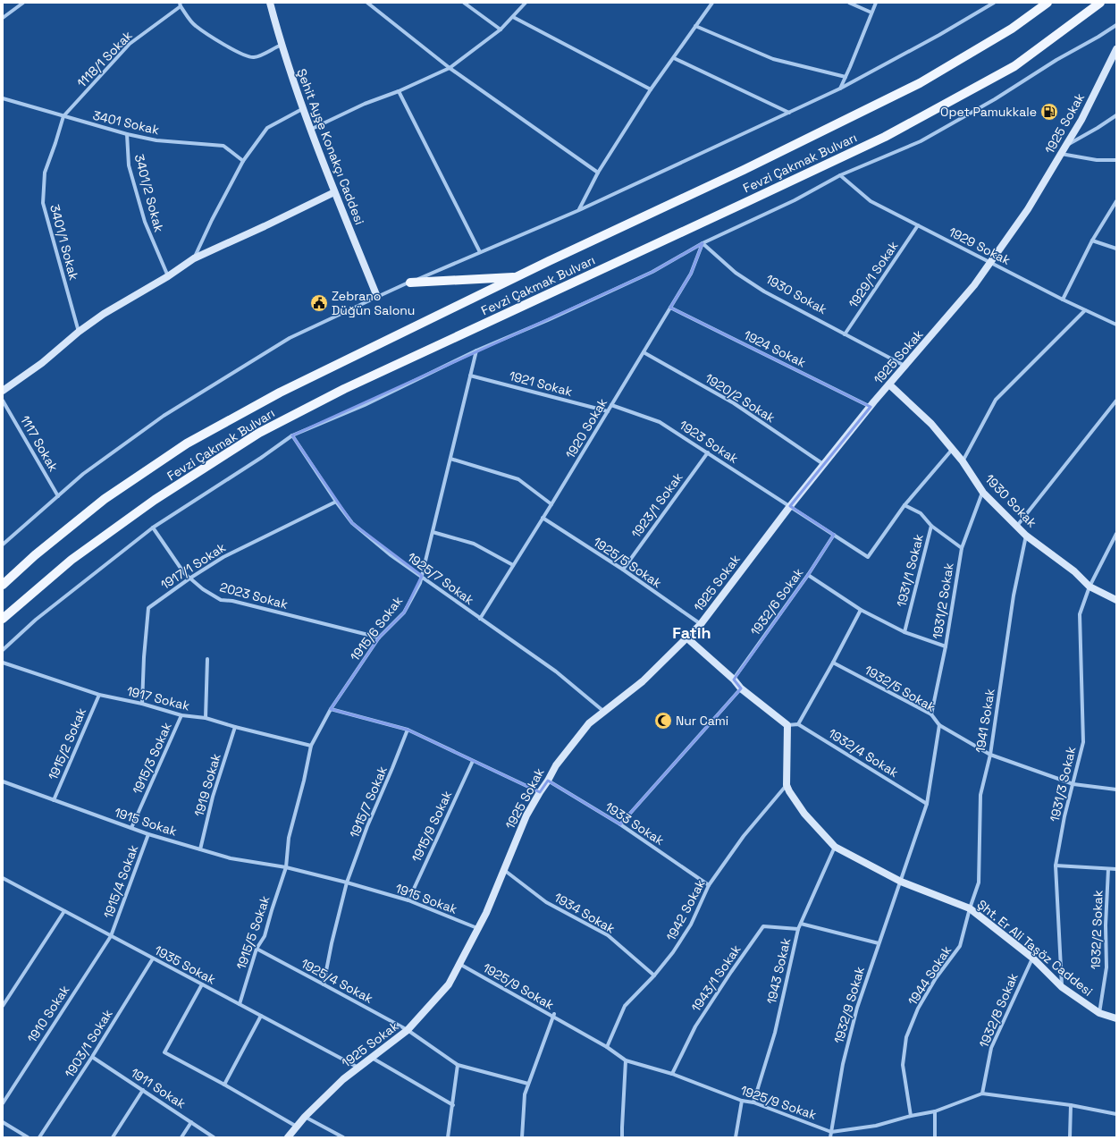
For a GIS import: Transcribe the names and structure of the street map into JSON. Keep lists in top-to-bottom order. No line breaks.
{"streets":{"main road":["Fevzi Çakmak Bulvarı"],"street":["1118/1 Sokak","3401 Sokak","1925 Sokak","Şehit Ayşe Konakçı Caddesi","3401/2 Sokak","3401/1 Sokak","1929 Sokak","1929/1 Sokak","1930 Sokak","1924 Sokak","1921 Sokak","1920/2 Sokak","1920 Sokak","1923 Sokak","1117 Sokak","1923/1 Sokak","1925/5 Sokak","1917/1 Sokak","1931/1 Sokak","1925/7 Sokak","2023 Sokak","1931/2 Sokak","1932/6 Sokak","1915/6 Sokak","1932/5 Sokak","1917 Sokak","1941 Sokak","1915/2 Sokak","1932/4 Sokak","1915/3 Sokak","1931/3 Sokak","1919 Sokak","1915/7 Sokak","1915 Sokak","1933 Sokak","1915/9 Sokak","1915/4 Sokak","1942 Sokak","1934 Sokak","1932/2 Sokak","1915/5 Sokak","Şht. Er Ali Taşöz Caddesi","1935 Sokak","1943 Sokak","1944 Sokak","1943/1 Sokak","1925/4 Sokak","1925/9 Sokak","1932/9 Sokak","1932/8 Sokak","1910 Sokak","1903/1 Sokak","1911 Sokak"]},"crossings":[["1118/1 Sokak","3401 Sokak"],["1118/1 Sokak","3401/1 Sokak"],["3401 Sokak","3401/2 Sokak"],["3401 Sokak","3401/1 Sokak"],["1925 Sokak","1929 Sokak"],["1925 Sokak","1930 Sokak"],["1925 Sokak","1924 Sokak"],["1925 Sokak","1920/2 Sokak"],["1925 Sokak","1923 Sokak"],["1925 Sokak","1925/5 Sokak"],["1925 Sokak","1925/7 Sokak"],["1925 Sokak","1915 Sokak"],["1925 Sokak","1933 Sokak"],["1925 Sokak","1934 Sokak"],["1925 Sokak","1935 Sokak"],["1925 Sokak","1925/4 Sokak"],["1925 Sokak","1925/9 Sokak"],["1929 Sokak","1929/1 Sokak"],["1929/1 Sokak","1930 Sokak"],["1930 Sokak","1920 Sokak"],["1930 Sokak","1931/2 Sokak"],["1930 Sokak","1941 Sokak"],["1930 Sokak","1931/3 Sokak"],["1924 Sokak","1920 Sokak"],["1921 Sokak","1920 Sokak"],["1921 Sokak","1915/6 Sokak"],["1920/2 Sokak","1920 Sokak"],["1920 Sokak","1923 Sokak"],["1920 Sokak","1925/5 Sokak"],["1920 Sokak","1925/7 Sokak"],["1923 Sokak","1923/1 Sokak"],["1923 Sokak","1931/1 Sokak"],["1923 Sokak","1932/6 Sokak"],["1923/1 Sokak","1925/5 Sokak"],["1917/1 Sokak","1925/7 Sokak"],["1917/1 Sokak","2023 Sokak"],["1917/1 Sokak","1917 Sokak"],["1925/7 Sokak","1915/6 Sokak"],["2023 Sokak","1915/6 Sokak"],["1931/2 Sokak","1932/5 Sokak"],["1915/6 Sokak","1917 Sokak"],["1915/6 Sokak","1915 Sokak"],["1915/6 Sokak","1915/5 Sokak"],["1932/5 Sokak","1941 Sokak"],["1932/5 Sokak","1931/3 Sokak"],["1917 Sokak","1915/2 Sokak"],["1917 Sokak","1915/3 Sokak"],["1917 Sokak","1919 Sokak"],["1941 Sokak","Şht. Er Ali Taşöz Caddesi"],["1941 Sokak","1944 Sokak"],["1915/2 Sokak","1915 Sokak"],["1915/3 Sokak","1915 Sokak"],["1931/3 Sokak","Şht. Er Ali Taşöz Caddesi"],["1919 Sokak","1915 Sokak"],["1915/7 Sokak","1915 Sokak"],["1915/7 Sokak","1925/4 Sokak"],["1915 Sokak","1915/9 Sokak"],["1915 Sokak","1915/4 Sokak"],["1915 Sokak","1915/5 Sokak"],["1933 Sokak","1942 Sokak"],["1915/4 Sokak","1935 Sokak"],["1915/4 Sokak","1910 Sokak"],["1942 Sokak","1934 Sokak"],["1942 Sokak","Şht. Er Ali Taşöz Caddesi"],["1942 Sokak","1925/9 Sokak"],["1932/2 Sokak","Şht. Er Ali Taşöz Caddesi"],["1915/5 Sokak","1935 Sokak"],["1915/5 Sokak","1925/4 Sokak"],["Şht. Er Ali Taşöz Caddesi","1943 Sokak"],["Şht. Er Ali Taşöz Caddesi","1944 Sokak"],["Şht. Er Ali Taşöz Caddesi","1932/9 Sokak"],["Şht. Er Ali Taşöz Caddesi","1932/8 Sokak"],["1935 Sokak","1910 Sokak"],["1935 Sokak","1903/1 Sokak"],["1943 Sokak","1943/1 Sokak"],["1943 Sokak","1925/9 Sokak"],["1944 Sokak","1925/9 Sokak"],["1943/1 Sokak","1925/9 Sokak"],["1925/9 Sokak","1932/9 Sokak"],["1925/9 Sokak","1932/8 Sokak"],["1903/1 Sokak","1911 Sokak"]],"districts":["Fatih"],"places":{"fuel station":["Opet Pamukkale"],"public building":["Zebrano Düğün Salonu"],"mosque":["Nur Cami"]}}
